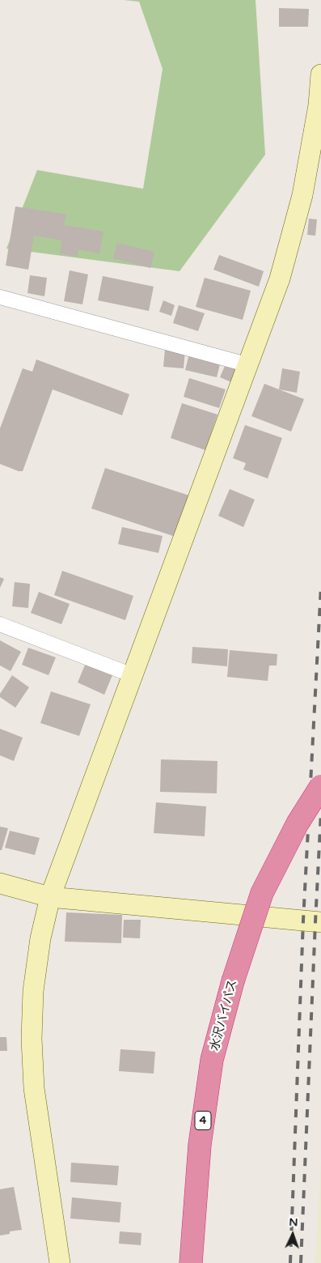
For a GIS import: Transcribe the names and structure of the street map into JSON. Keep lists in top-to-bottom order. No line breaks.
{"streets":{"highway":["水沢バイパス","4"]},"north":"top"}
